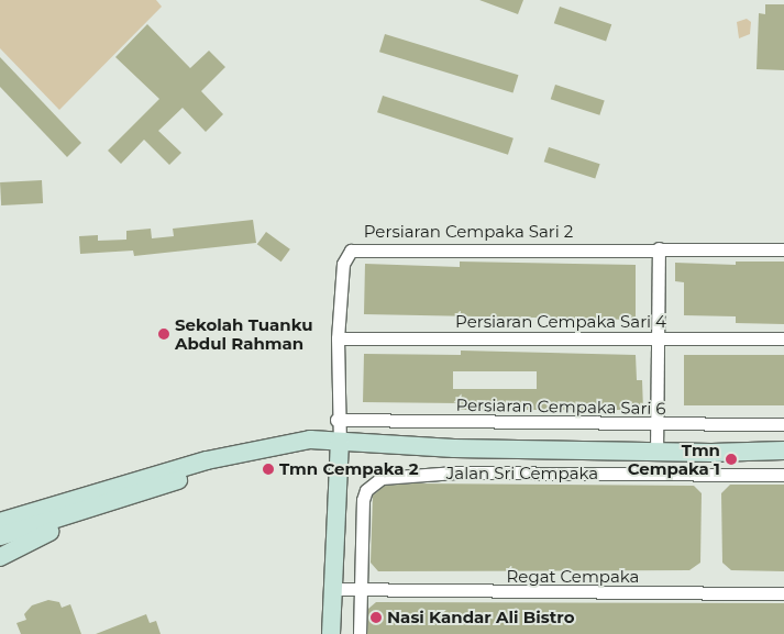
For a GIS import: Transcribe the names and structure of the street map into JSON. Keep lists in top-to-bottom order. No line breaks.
{"streets":{"street":["Persiaran Cempaka Sari 2","Persiaran Cempaka Sari 4","Persiaran Cempaka Sari 6","Jalan Sri Cempaka","Regat Cempaka"]},"crossings":[["Persiaran Cempaka Sari 2","Persiaran Cempaka Sari 4"],["Persiaran Cempaka Sari 2","Persiaran Cempaka Sari 6"],["Persiaran Cempaka Sari 2","Jalan Sri Cempaka"],["Jalan Sri Cempaka","Regat Cempaka"]],"places":["Sekolah Tuanku Abdul Rahman","Tmn Cempaka 1","Tmn Cempaka 2","Nasi Kandar Ali Bistro"]}
